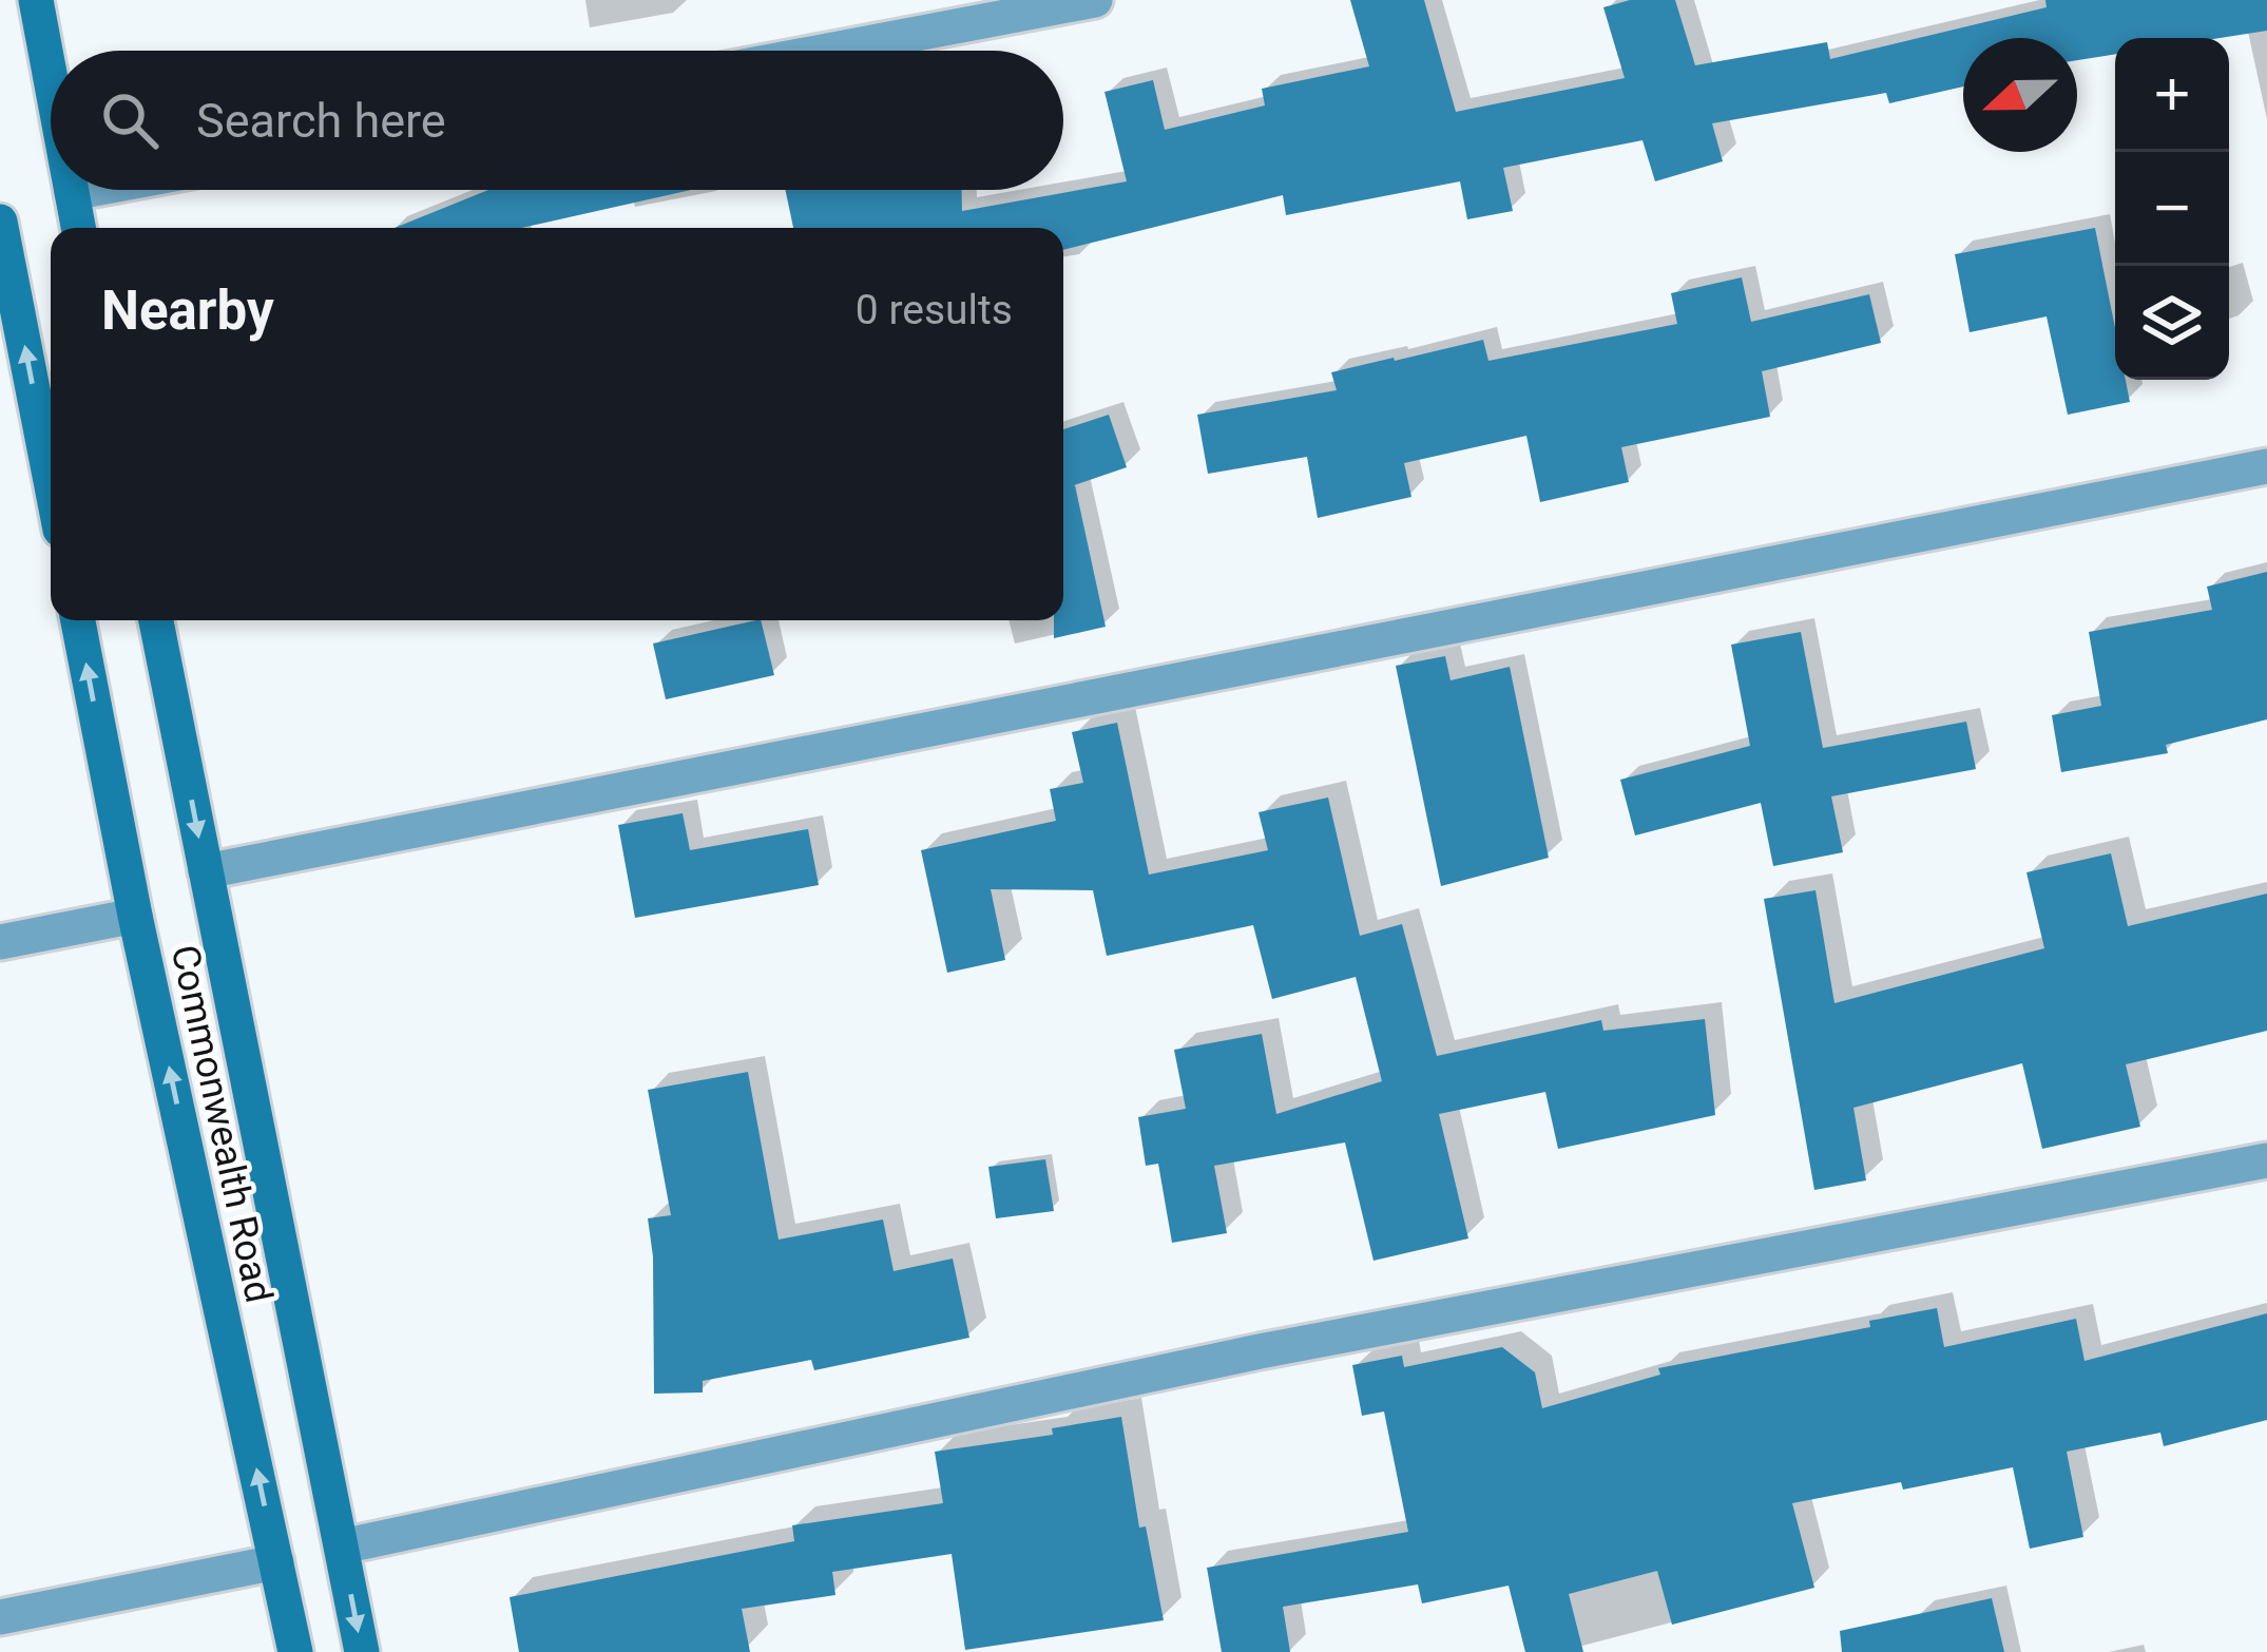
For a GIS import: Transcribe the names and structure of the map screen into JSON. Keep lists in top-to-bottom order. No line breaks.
{"streets":{"main road":["Commonwealth Road"]},"north":"left","page":{"map_buttons":["+","−"],"search":"Search here","heading":["Nearby","0 results"]}}
